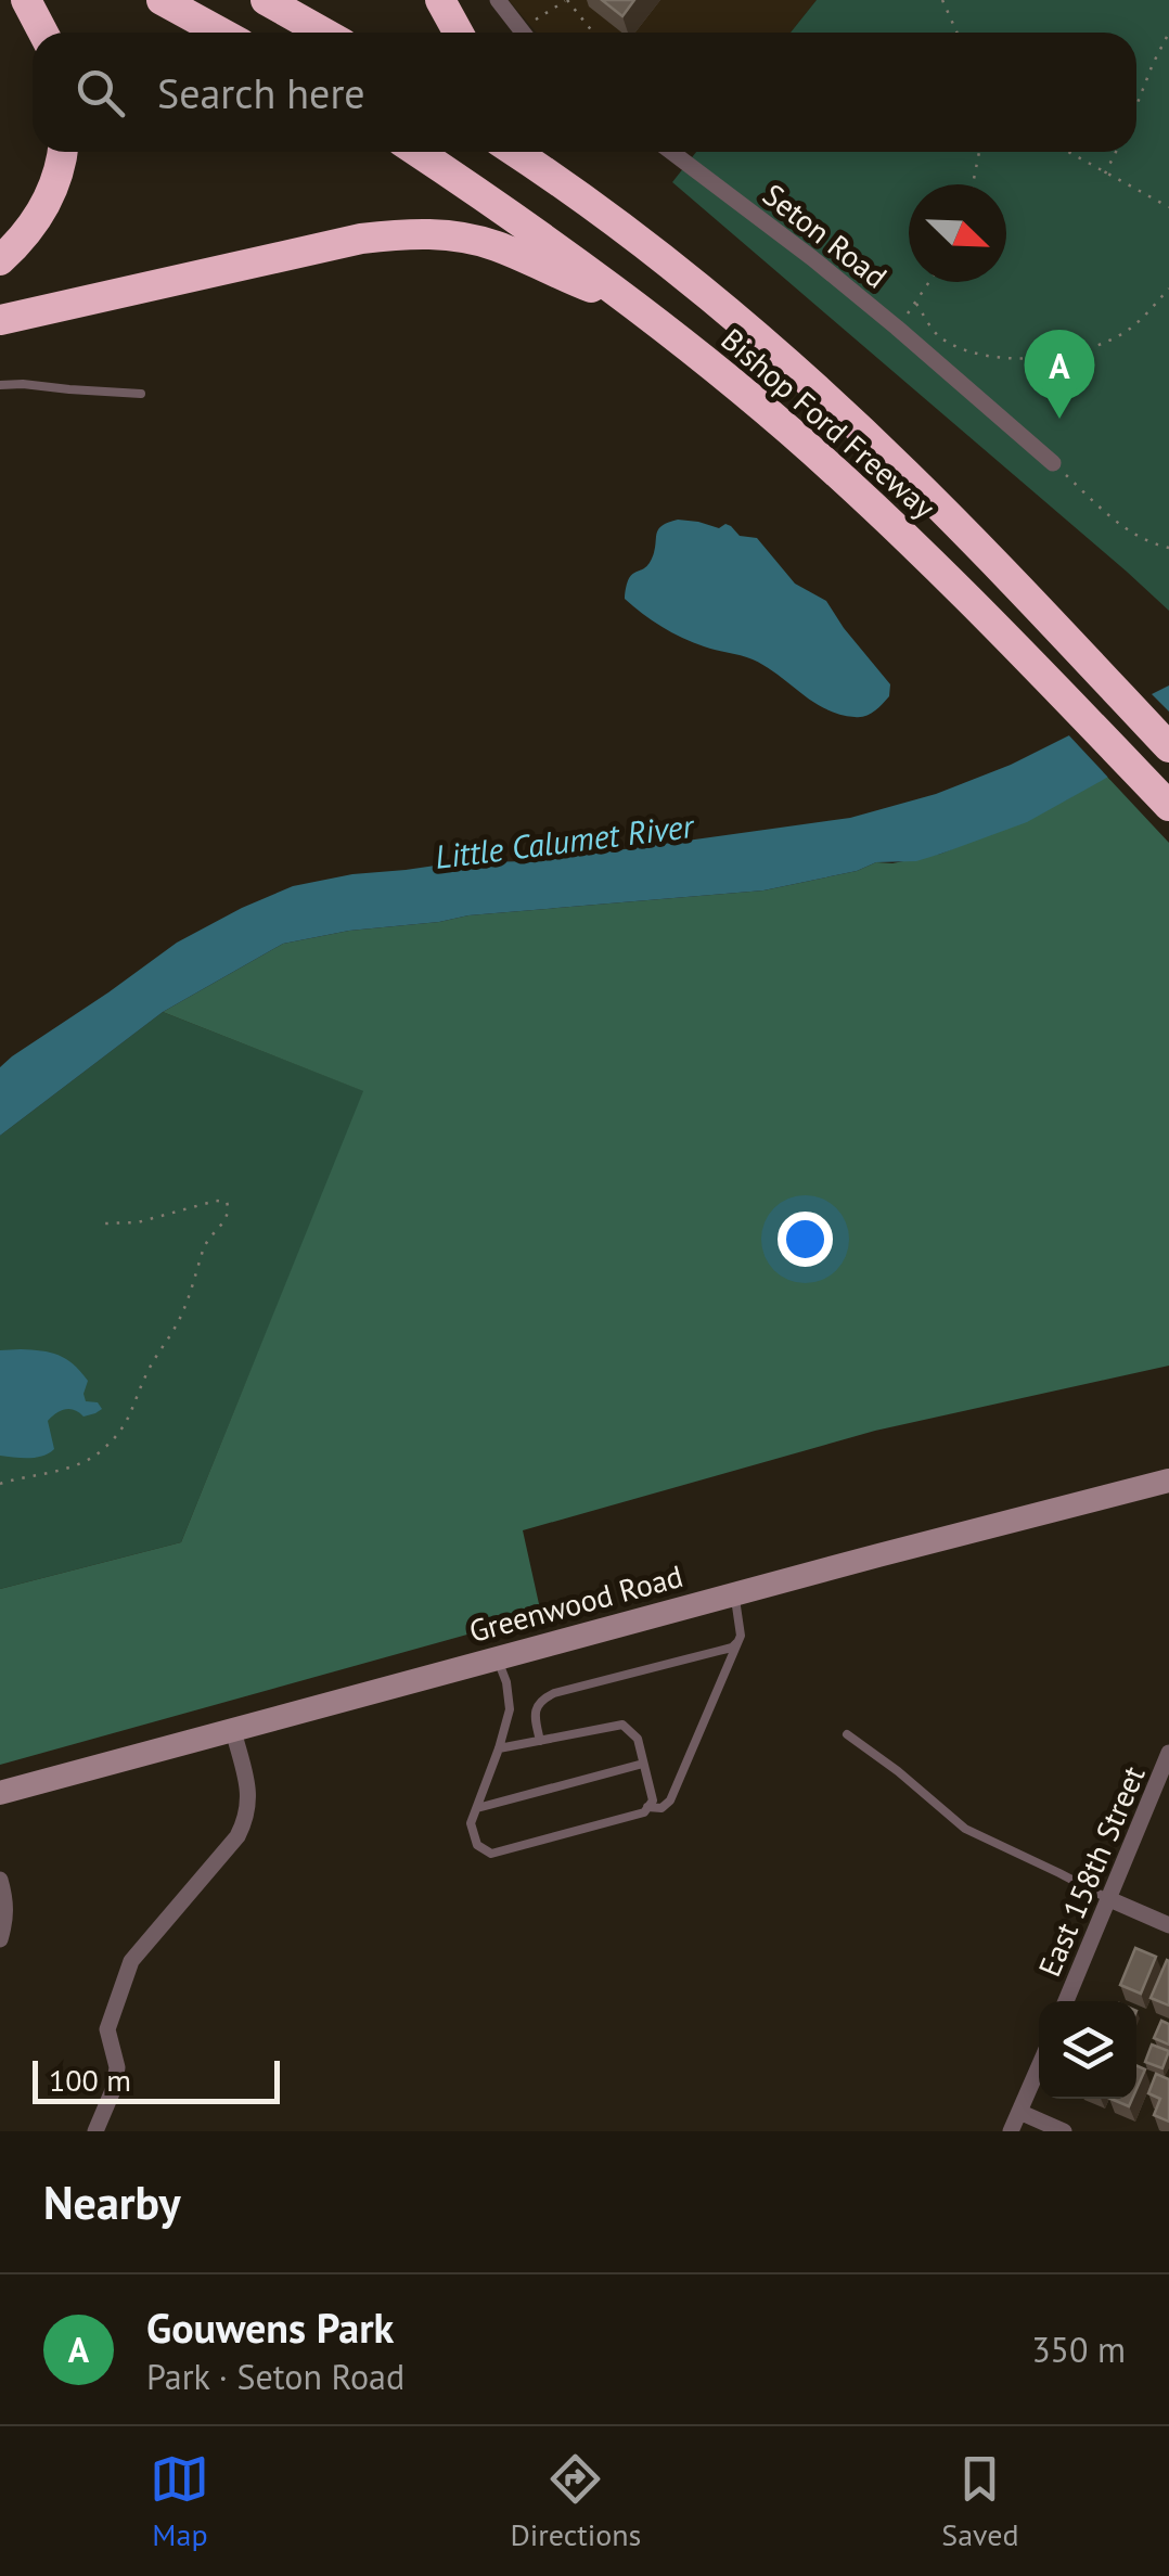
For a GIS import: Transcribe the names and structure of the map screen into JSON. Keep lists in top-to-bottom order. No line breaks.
{"streets":{"highway":["Bishop Ford Freeway"],"street":["Seton Road","Greenwood Road","East 158th Street"]},"water":["Little Calumet River"],"scale_bar":"100 m","north":"bottom right","page":{"search":"Search here","pins":"A","scale":"100 m","heading":"Nearby","list":[{"mark":"A","name":"Gouwens Park","note":"Park · Seton Road","value":"350 m"}],"nav":["Map","Directions","Saved"]}}
